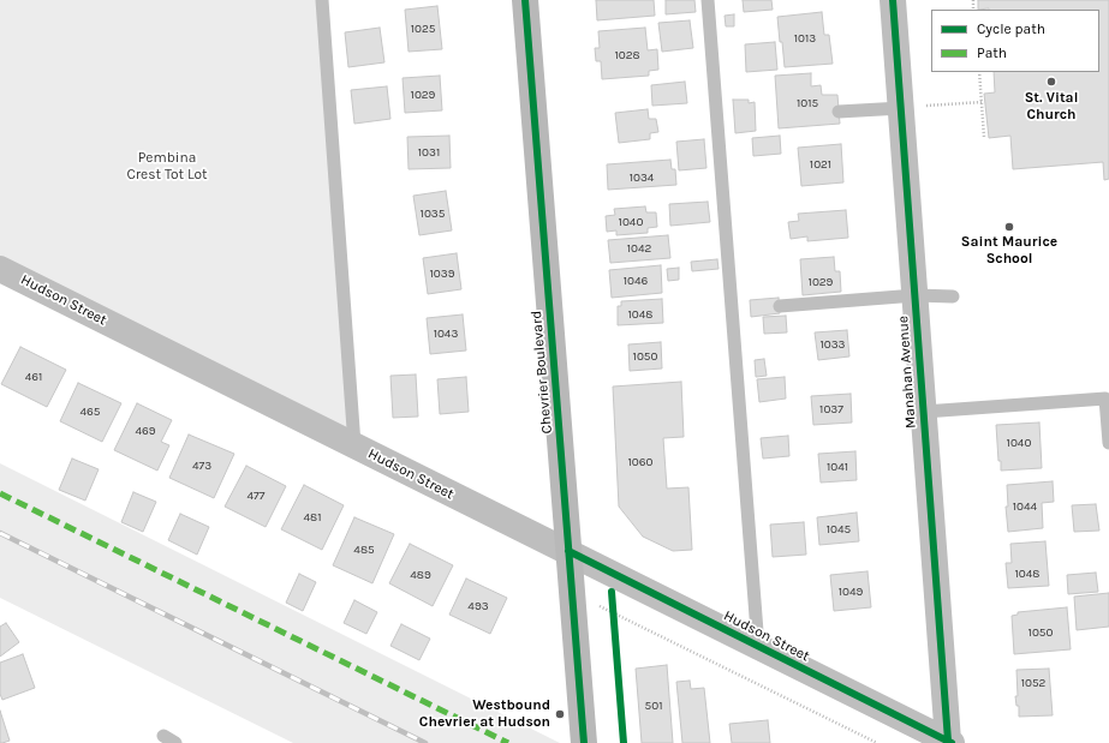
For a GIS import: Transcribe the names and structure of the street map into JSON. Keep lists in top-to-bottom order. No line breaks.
{"streets":{"street":["Hudson Street","Chevrier Boulevard","Manahan Avenue"]},"crossings":[["Hudson Street","Chevrier Boulevard"],["Hudson Street","Manahan Avenue"]],"parks":["Pembina Crest Tot Lot"],"places":["St. Vital Church","Saint Maurice School","Westbound Chevrier at Hudson"],"house_numbers":["1025","1013","1028","1029","1015","1031","1021","1034","1035","1040","1042","1039","1046","1029","1048","1043","1033","1050","461","1037","465","469","1040","1060","473","1041","477","1044","481","1045","485","1048","489","1049","493","1050","1052","501"],"legend":["Cycle path","Path"]}
